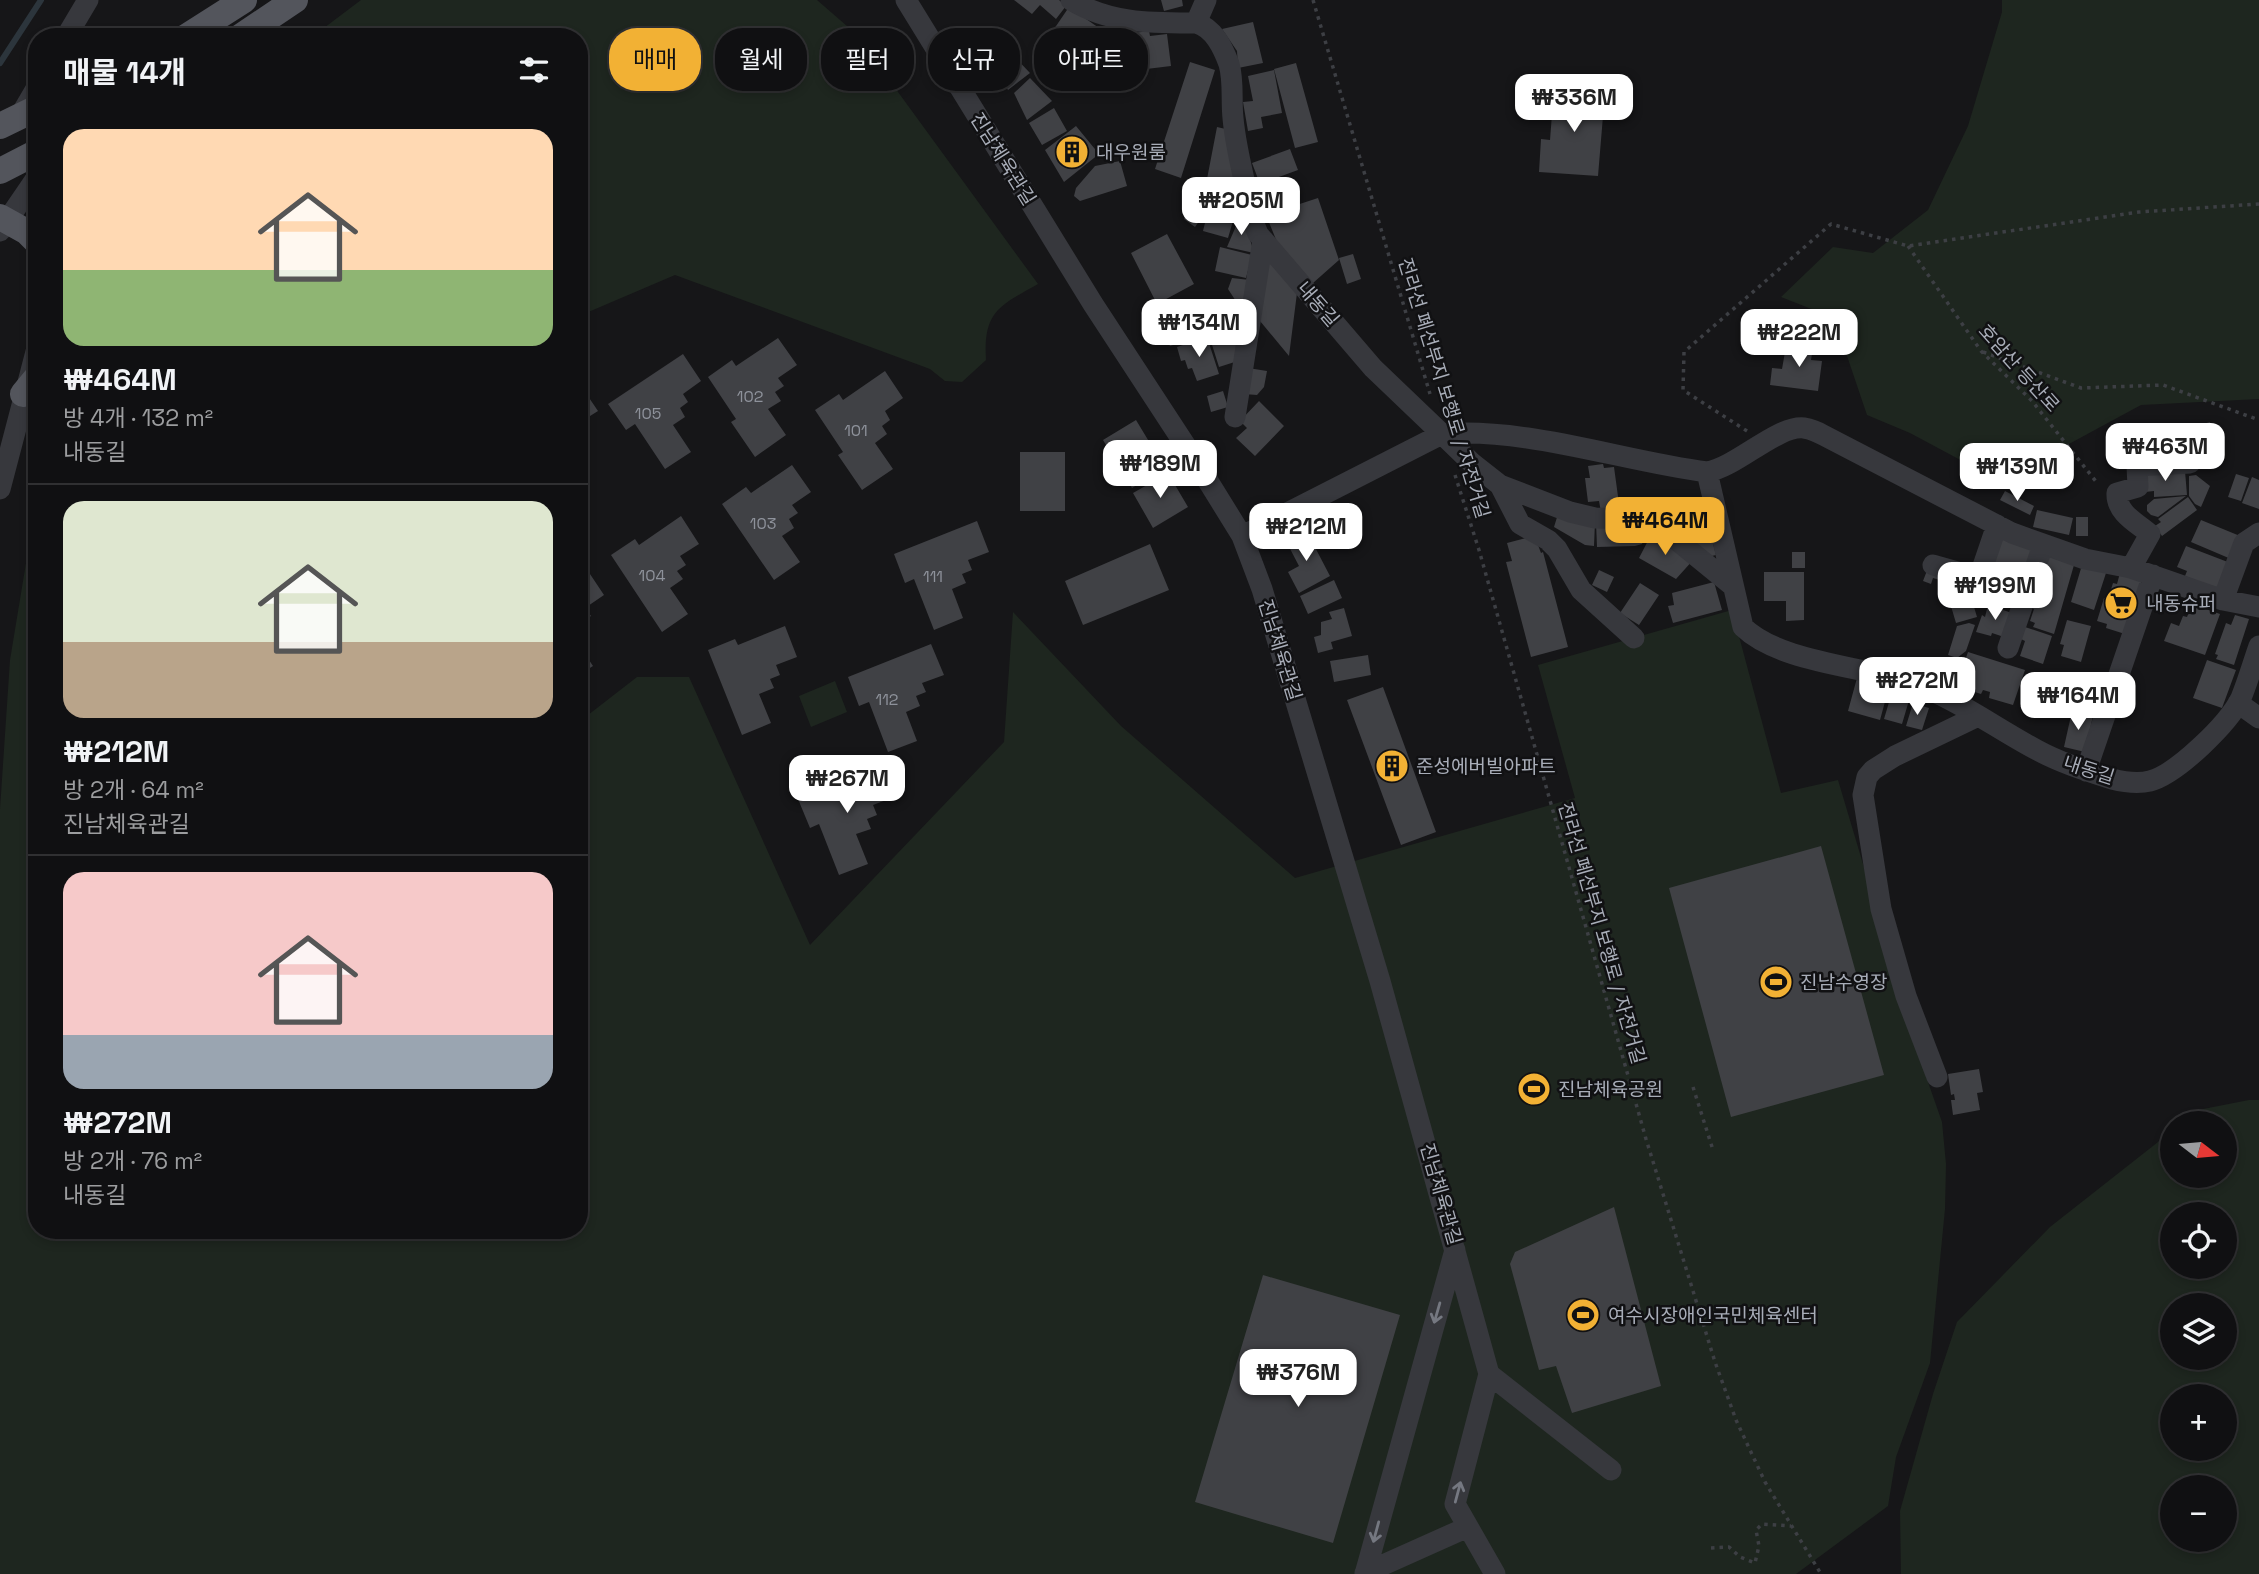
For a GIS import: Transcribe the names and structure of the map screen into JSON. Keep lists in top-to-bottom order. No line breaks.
{"streets":{"street":["진남체육관길","내동길"],"path":["호암산 등산로","전라선 폐선부지 보행로 / 자전거길"]},"places":{"building":["대우원룸","준성에버빌아파트"],"supermarket":["내동슈퍼"],"sports":["진남수영장","진남체육공원","여수시장애인국민체육센터"]},"house_numbers":["102","105","101","103","104","111","112"],"north":"right","page":{"chip":["매매","월세","필터","신규","아파트"],"heading":"매물 14개","price":["₩336M","₩205M","₩134M","₩222M","₩463M","₩189M","₩139M","₩464M","₩212M","₩199M","₩272M","₩164M","₩267M","₩376M"],"list":[{"name":"₩464M","note":"방 4개 · 132 m² · 내동길"},{"name":"₩212M","note":"방 2개 · 64 m² · 진남체육관길"},{"name":"₩272M","note":"방 2개 · 76 m² · 내동길"}],"map_buttons":["+","−"]}}
